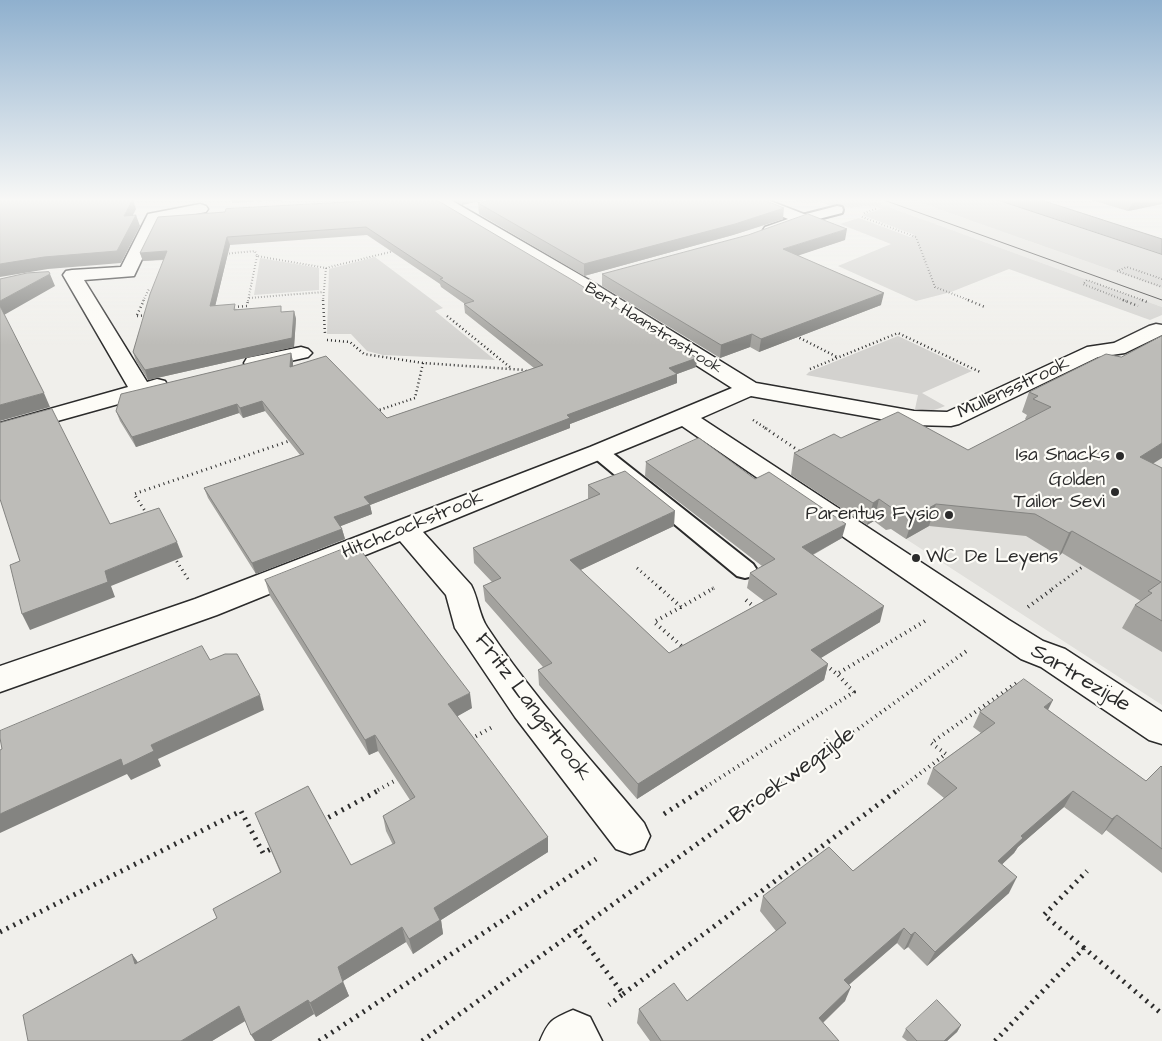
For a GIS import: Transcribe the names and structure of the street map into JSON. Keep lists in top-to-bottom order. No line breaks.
{"streets":{"street":["Bert Haanstrastrook","Mullensstrook","Hitchcockstrook","Sartrezijde","Fritz Langstrook"],"path":["Broekwegzijde"]},"crossings":[["Bert Haanstrastrook","Mullensstrook"],["Bert Haanstrastrook","Hitchcockstrook"],["Mullensstrook","Hitchcockstrook"],["Hitchcockstrook","Sartrezijde"],["Hitchcockstrook","Fritz Langstrook"],["Sartrezijde","Broekwegzijde"]],"places":["Isa Snacks","Golden Tailor Sevi","Parentus Fysio","WC De Leyens"]}
